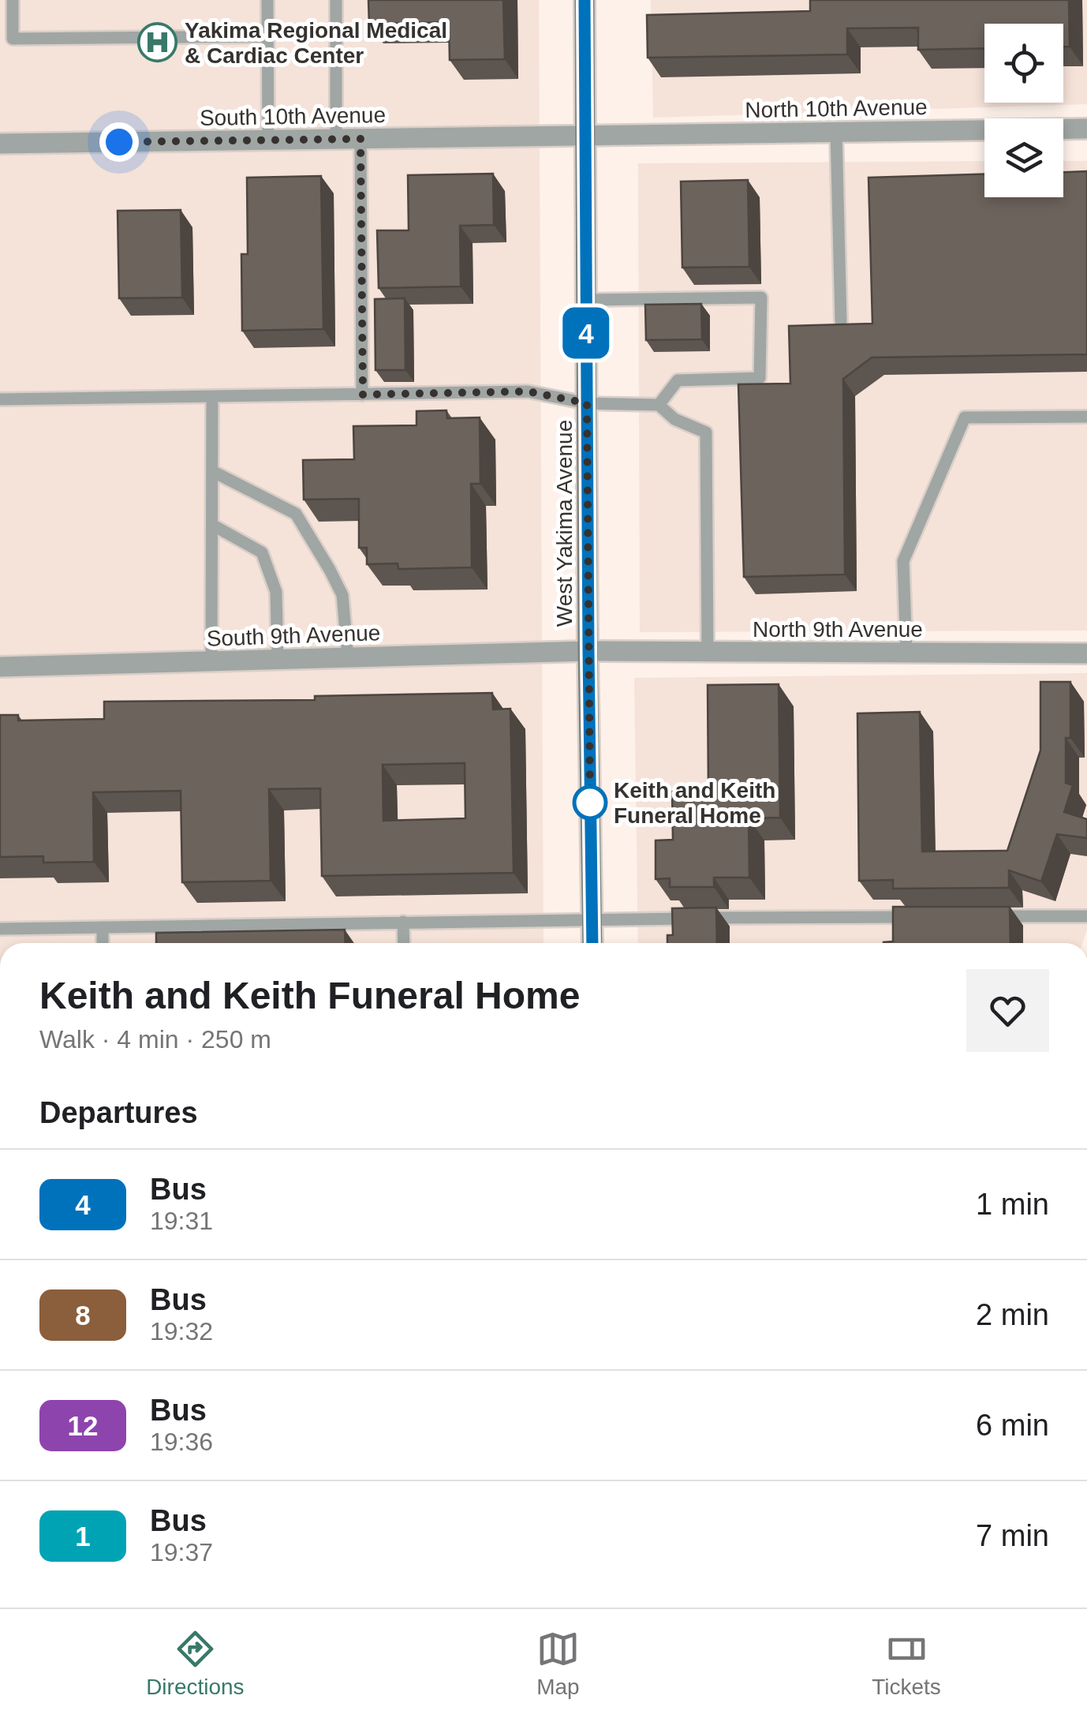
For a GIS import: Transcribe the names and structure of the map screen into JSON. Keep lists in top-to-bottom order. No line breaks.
{"streets":{"main road":["West Yakima Avenue"],"street":["North 10th Avenue","South 10th Avenue","North 9th Avenue","South 9th Avenue"]},"crossings":[["North 10th Avenue","South 10th Avenue"],["North 10th Avenue","West Yakima Avenue"],["South 10th Avenue","West Yakima Avenue"],["West Yakima Avenue","North 9th Avenue"],["West Yakima Avenue","South 9th Avenue"],["North 9th Avenue","South 9th Avenue"]],"places":{"hospital":["Yakima Regional Medical & Cardiac Center"],"other":["Keith and Keith Funeral Home"]},"lines":["bus line 4"],"page":{"on_map":"4","heading":[["Keith and Keith Funeral Home","Walk · 4 min · 250 m"],"Departures"],"list":[{"mark":"4","name":"Bus","note":"19:31","value":"1 min"},{"mark":"8","name":"Bus","note":"19:32","value":"2 min"},{"mark":"12","name":"Bus","note":"19:36","value":"6 min"},{"mark":"1","name":"Bus","note":"19:37","value":"7 min"}],"tabs":["Directions","Map","Tickets"]}}
